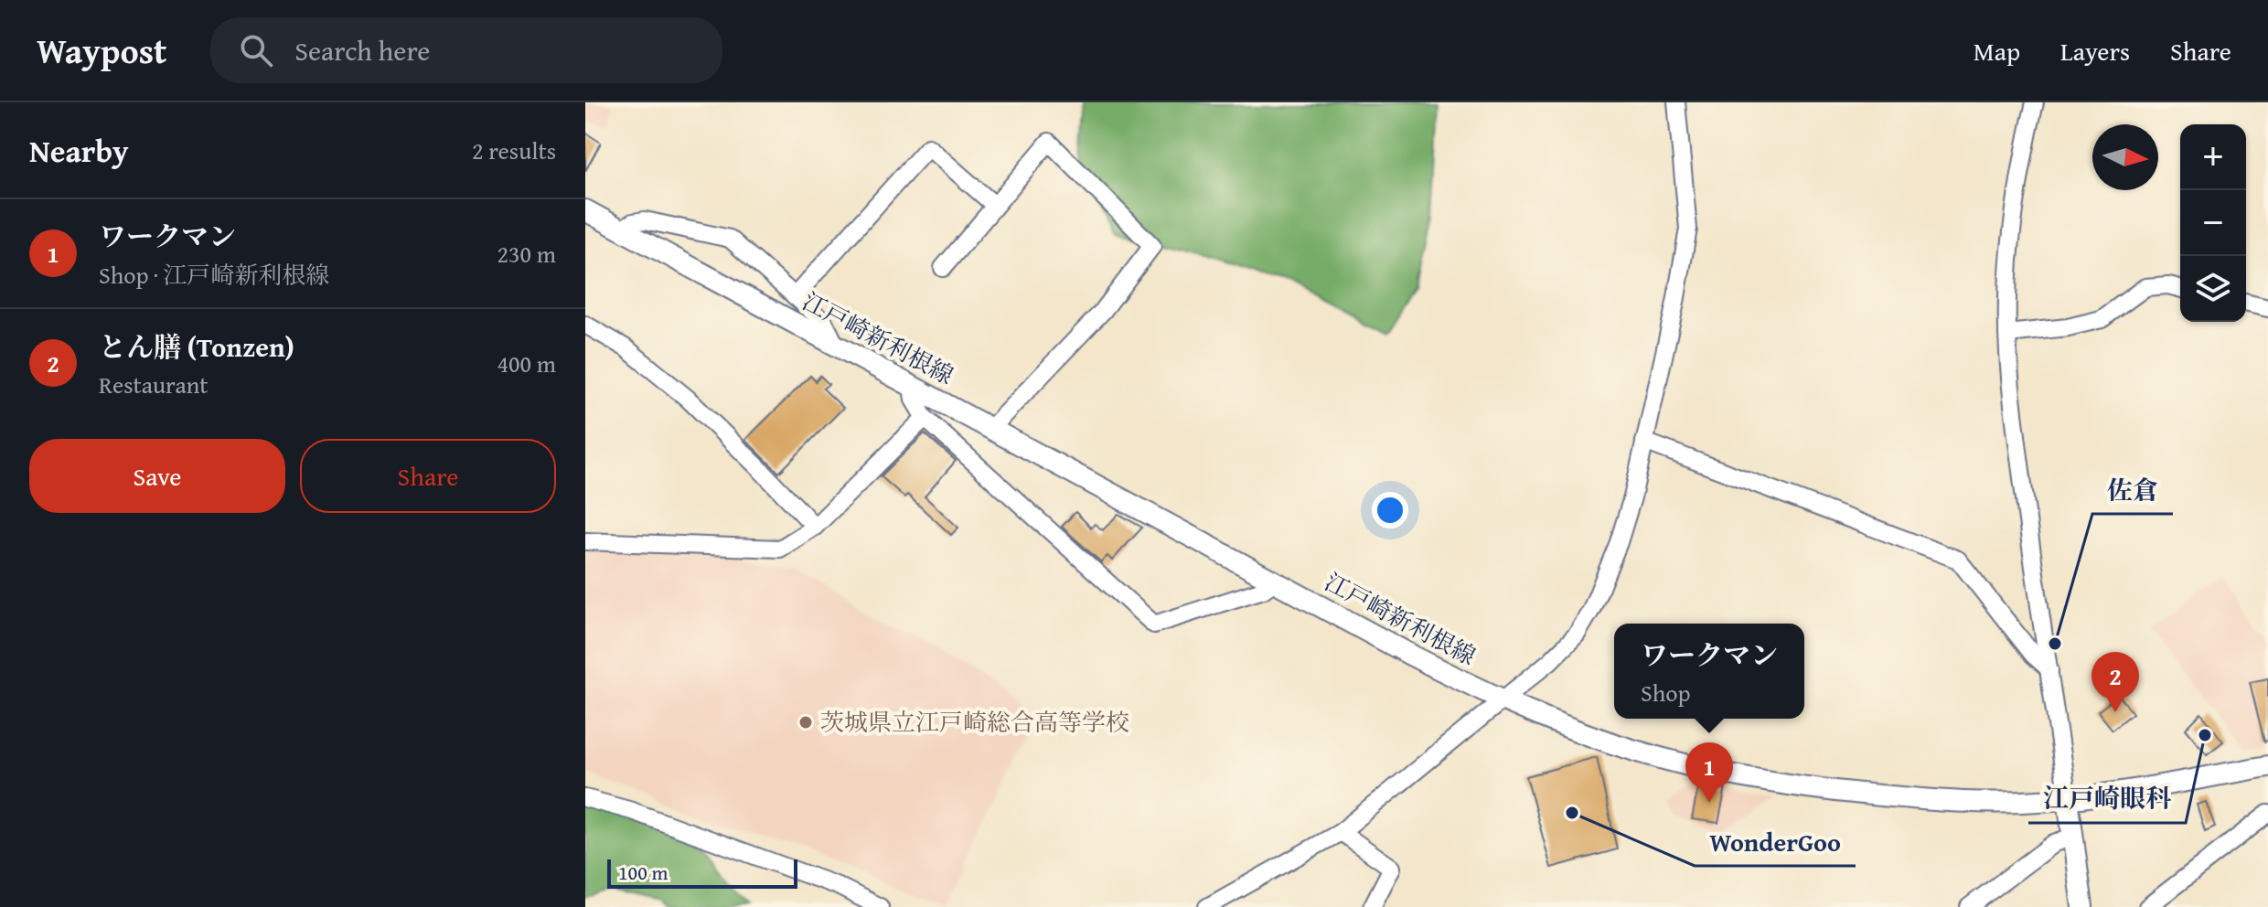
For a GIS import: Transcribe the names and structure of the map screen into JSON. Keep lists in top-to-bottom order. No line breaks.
{"streets":{"main road":["江戸崎新利根線"]},"places":["佐倉","茨城県立江戸崎総合高等学校","江戸崎眼科","WonderGoo"],"scale_bar":"100 m","north":"right","page":{"header":"Waypost","search":"Search here","nav":["Map","Layers","Share"],"heading":["Nearby","2 results"],"map_buttons":["+","−"],"list":[{"mark":"1","name":"ワークマン","note":"Shop · 江戸崎新利根線","value":"230 m"},{"mark":"2","name":"とん膳 (Tonzen)","note":"Restaurant","value":"400 m"}],"buttons":["Save","Share"],"popup":["ワークマン","Shop"],"pins":["2","1"],"scale":"100 m"}}
